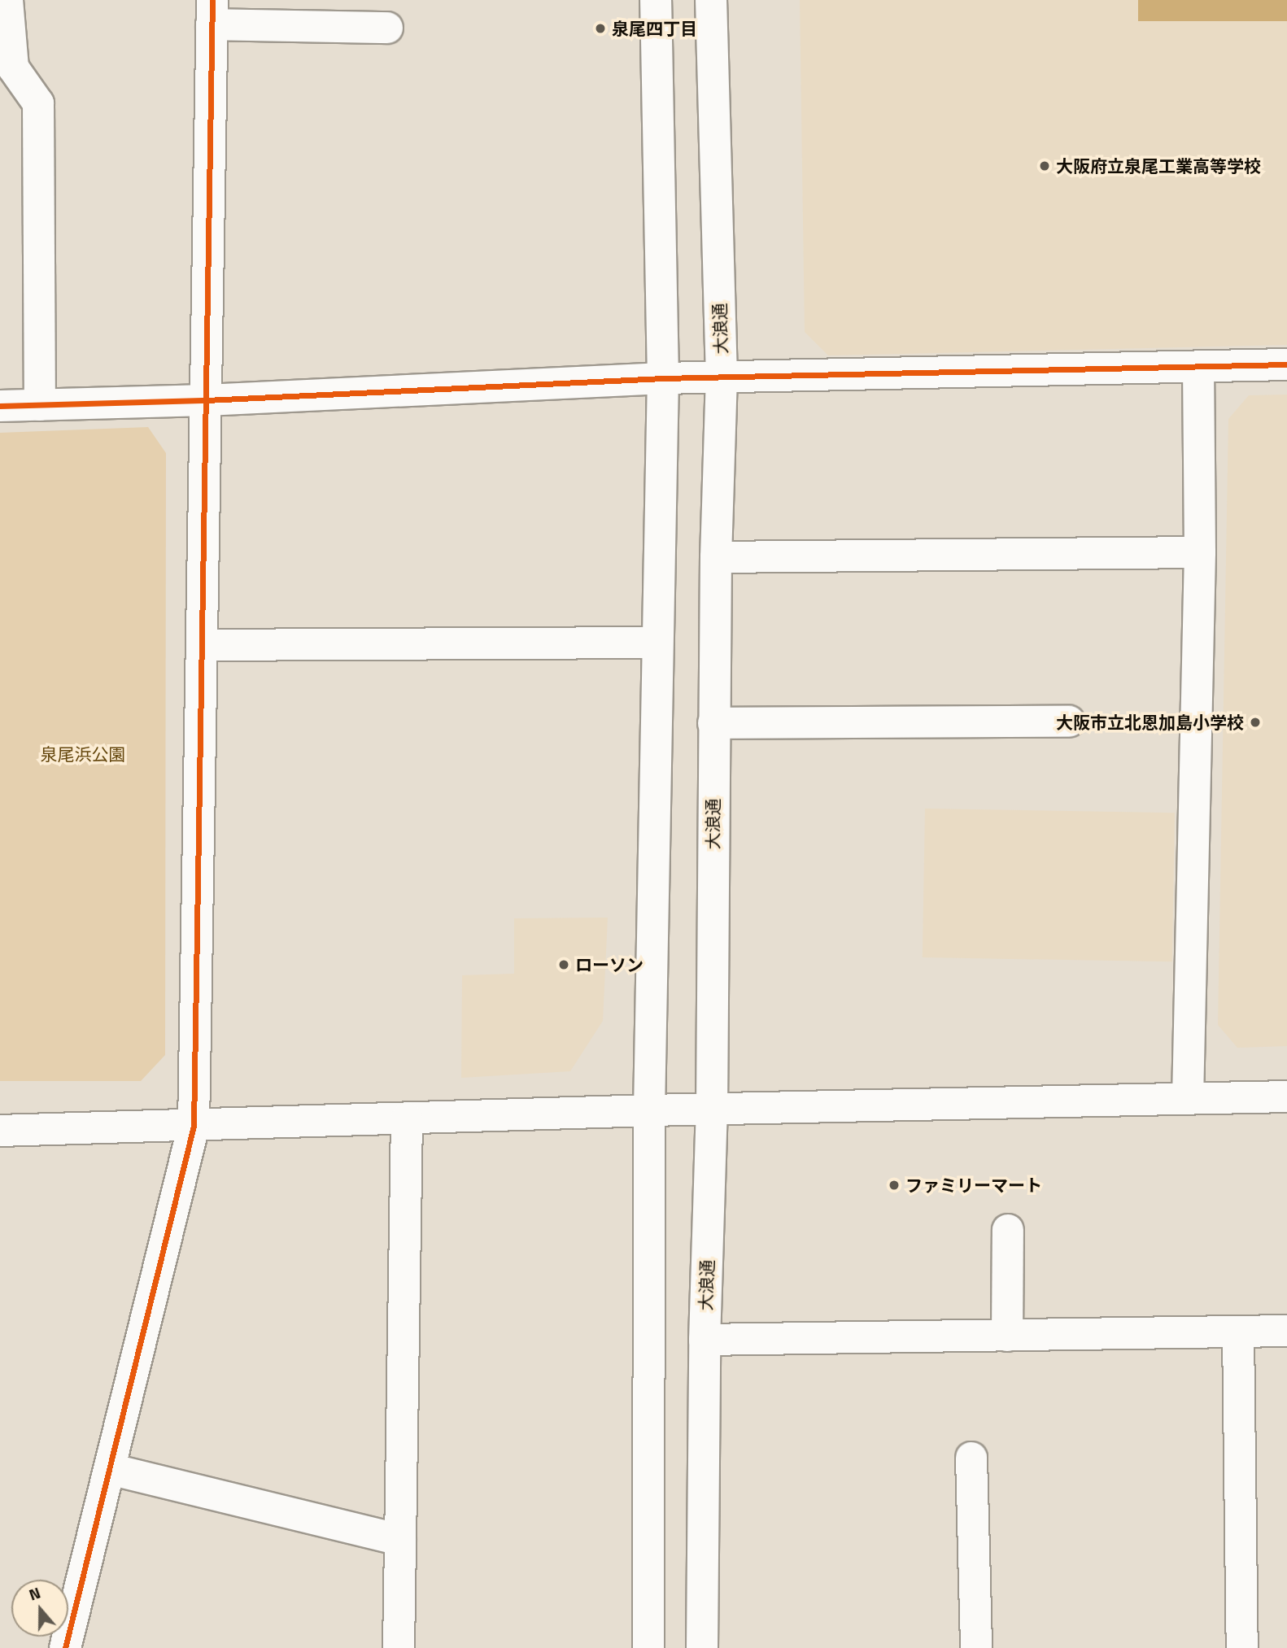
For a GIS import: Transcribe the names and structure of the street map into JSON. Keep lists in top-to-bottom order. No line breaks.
{"streets":{"street":["大浪通"]},"parks":["泉尾浜公園"],"places":["泉尾四丁目","大阪府立泉尾工業高等学校","大阪市立北恩加島小学校","ローソン","ファミリーマート"],"north":"top"}
